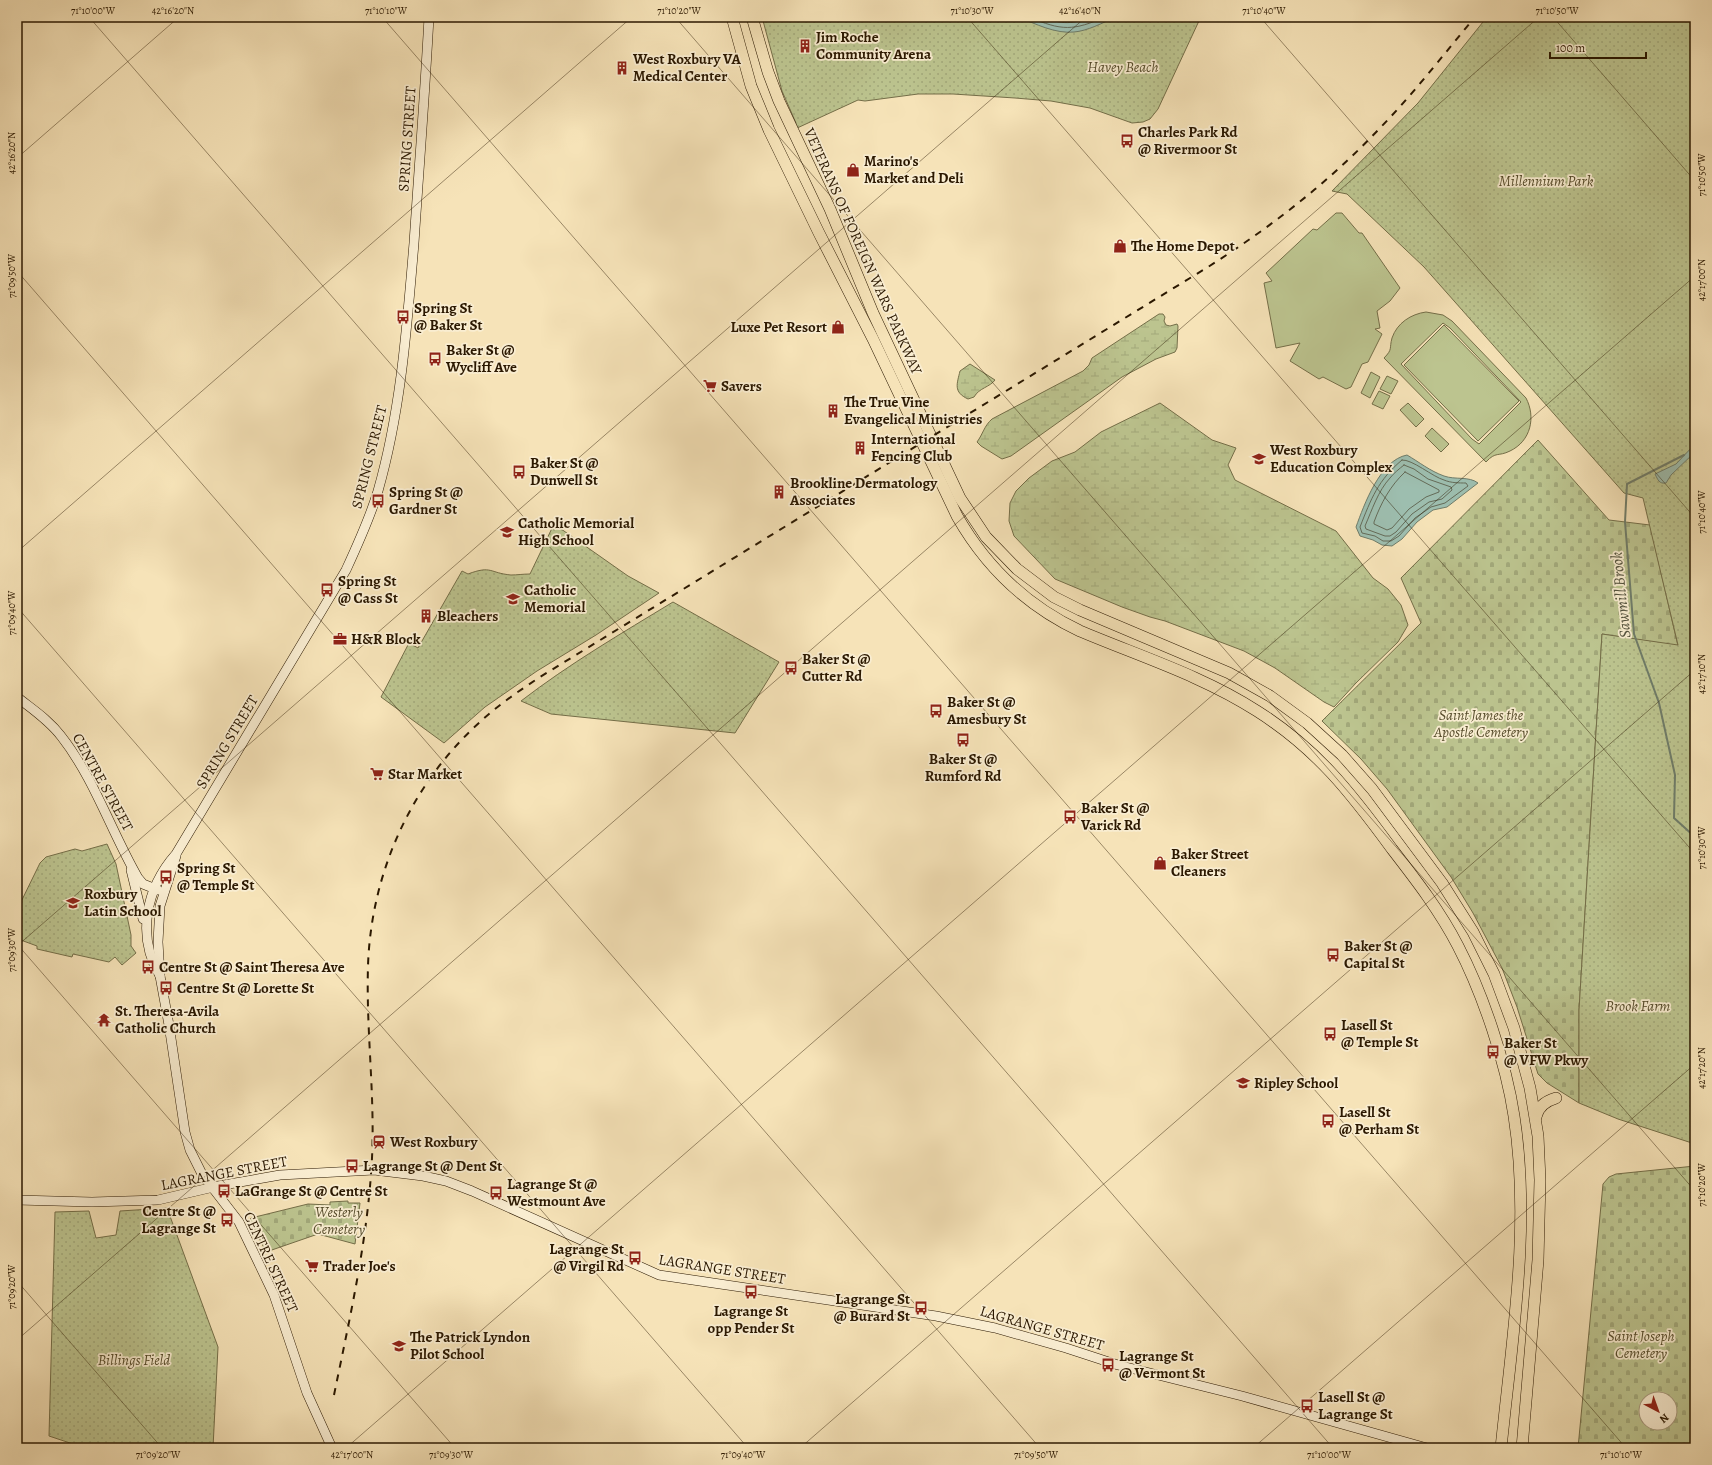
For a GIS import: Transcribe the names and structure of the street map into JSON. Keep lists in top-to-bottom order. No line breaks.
{"streets":{"highway":["VETERANS OF FOREIGN WARS PARKWAY"],"main road":["SPRING STREET","CENTRE STREET","LAGRANGE STREET"]},"crossings":[["SPRING STREET","CENTRE STREET"],["CENTRE STREET","LAGRANGE STREET"]],"water":["Sawmill Brook"],"parks":["Havey Beach","Millennium Park","Saint James the Apostle Cemetery","Brook Farm","Westerly Cemetery","Saint Joseph Cemetery","Billings Field"],"places":{"building":["Jim Roche Community Arena","West Roxbury VA Medical Center","The True Vine Evangelical Ministries","International Fencing Club","Brookline Dermatology Associates","Bleachers"],"bus stop":["Charles Park Rd @ Rivermoor St","Spring St @ Baker St","Baker St @ Wycliff Ave","Baker St @ Dunwell St","Spring St @ Gardner St","Spring St @ Cass St","Baker St @ Cutter Rd","Baker St @ Amesbury St","Baker St @ Rumford Rd","Baker St @ Varick Rd","Spring St @ Temple St","Baker St @ Capital St","Centre St @ Saint Theresa Ave","Centre St @ Lorette St","Lasell St @ Temple St","Baker St @ VFW Pkwy","Lasell St @ Perham St","Lagrange St @ Dent St","LaGrange St @ Centre St","Lagrange St @ Westmount Ave","Centre St @ Lagrange St","Lagrange St @ Virgil Rd","Lagrange St opp Pender St","Lagrange St @ Burard St","Lagrange St @ Vermont St","Lasell St @ Lagrange St"],"shop":["Marino's Market and Deli","The Home Depot","Luxe Pet Resort","Baker Street Cleaners"],"supermarket":["Savers","Star Market","Trader Joe's"],"school or university":["West Roxbury Education Complex","Catholic Memorial High School","Catholic Memorial","Roxbury Latin School","Ripley School","The Patrick Lyndon Pilot School"],"office":["H&R Block"],"temple":["St. Theresa-Avila Catholic Church"],"station":["West Roxbury"]},"scale_bar":"100 m","north":"bottom right","coordinates":["71°10'00\"W","42°16'20\"N","71°10'10\"W","71°10'20\"W","71°10'30\"W","42°16'40\"N","71°10'40\"W","71°10'50\"W","71°09'50\"W","42°17'00\"N","71°09'40\"W","42°17'10\"N","71°09'30\"W","42°17'20\"N","71°09'20\"W"]}
